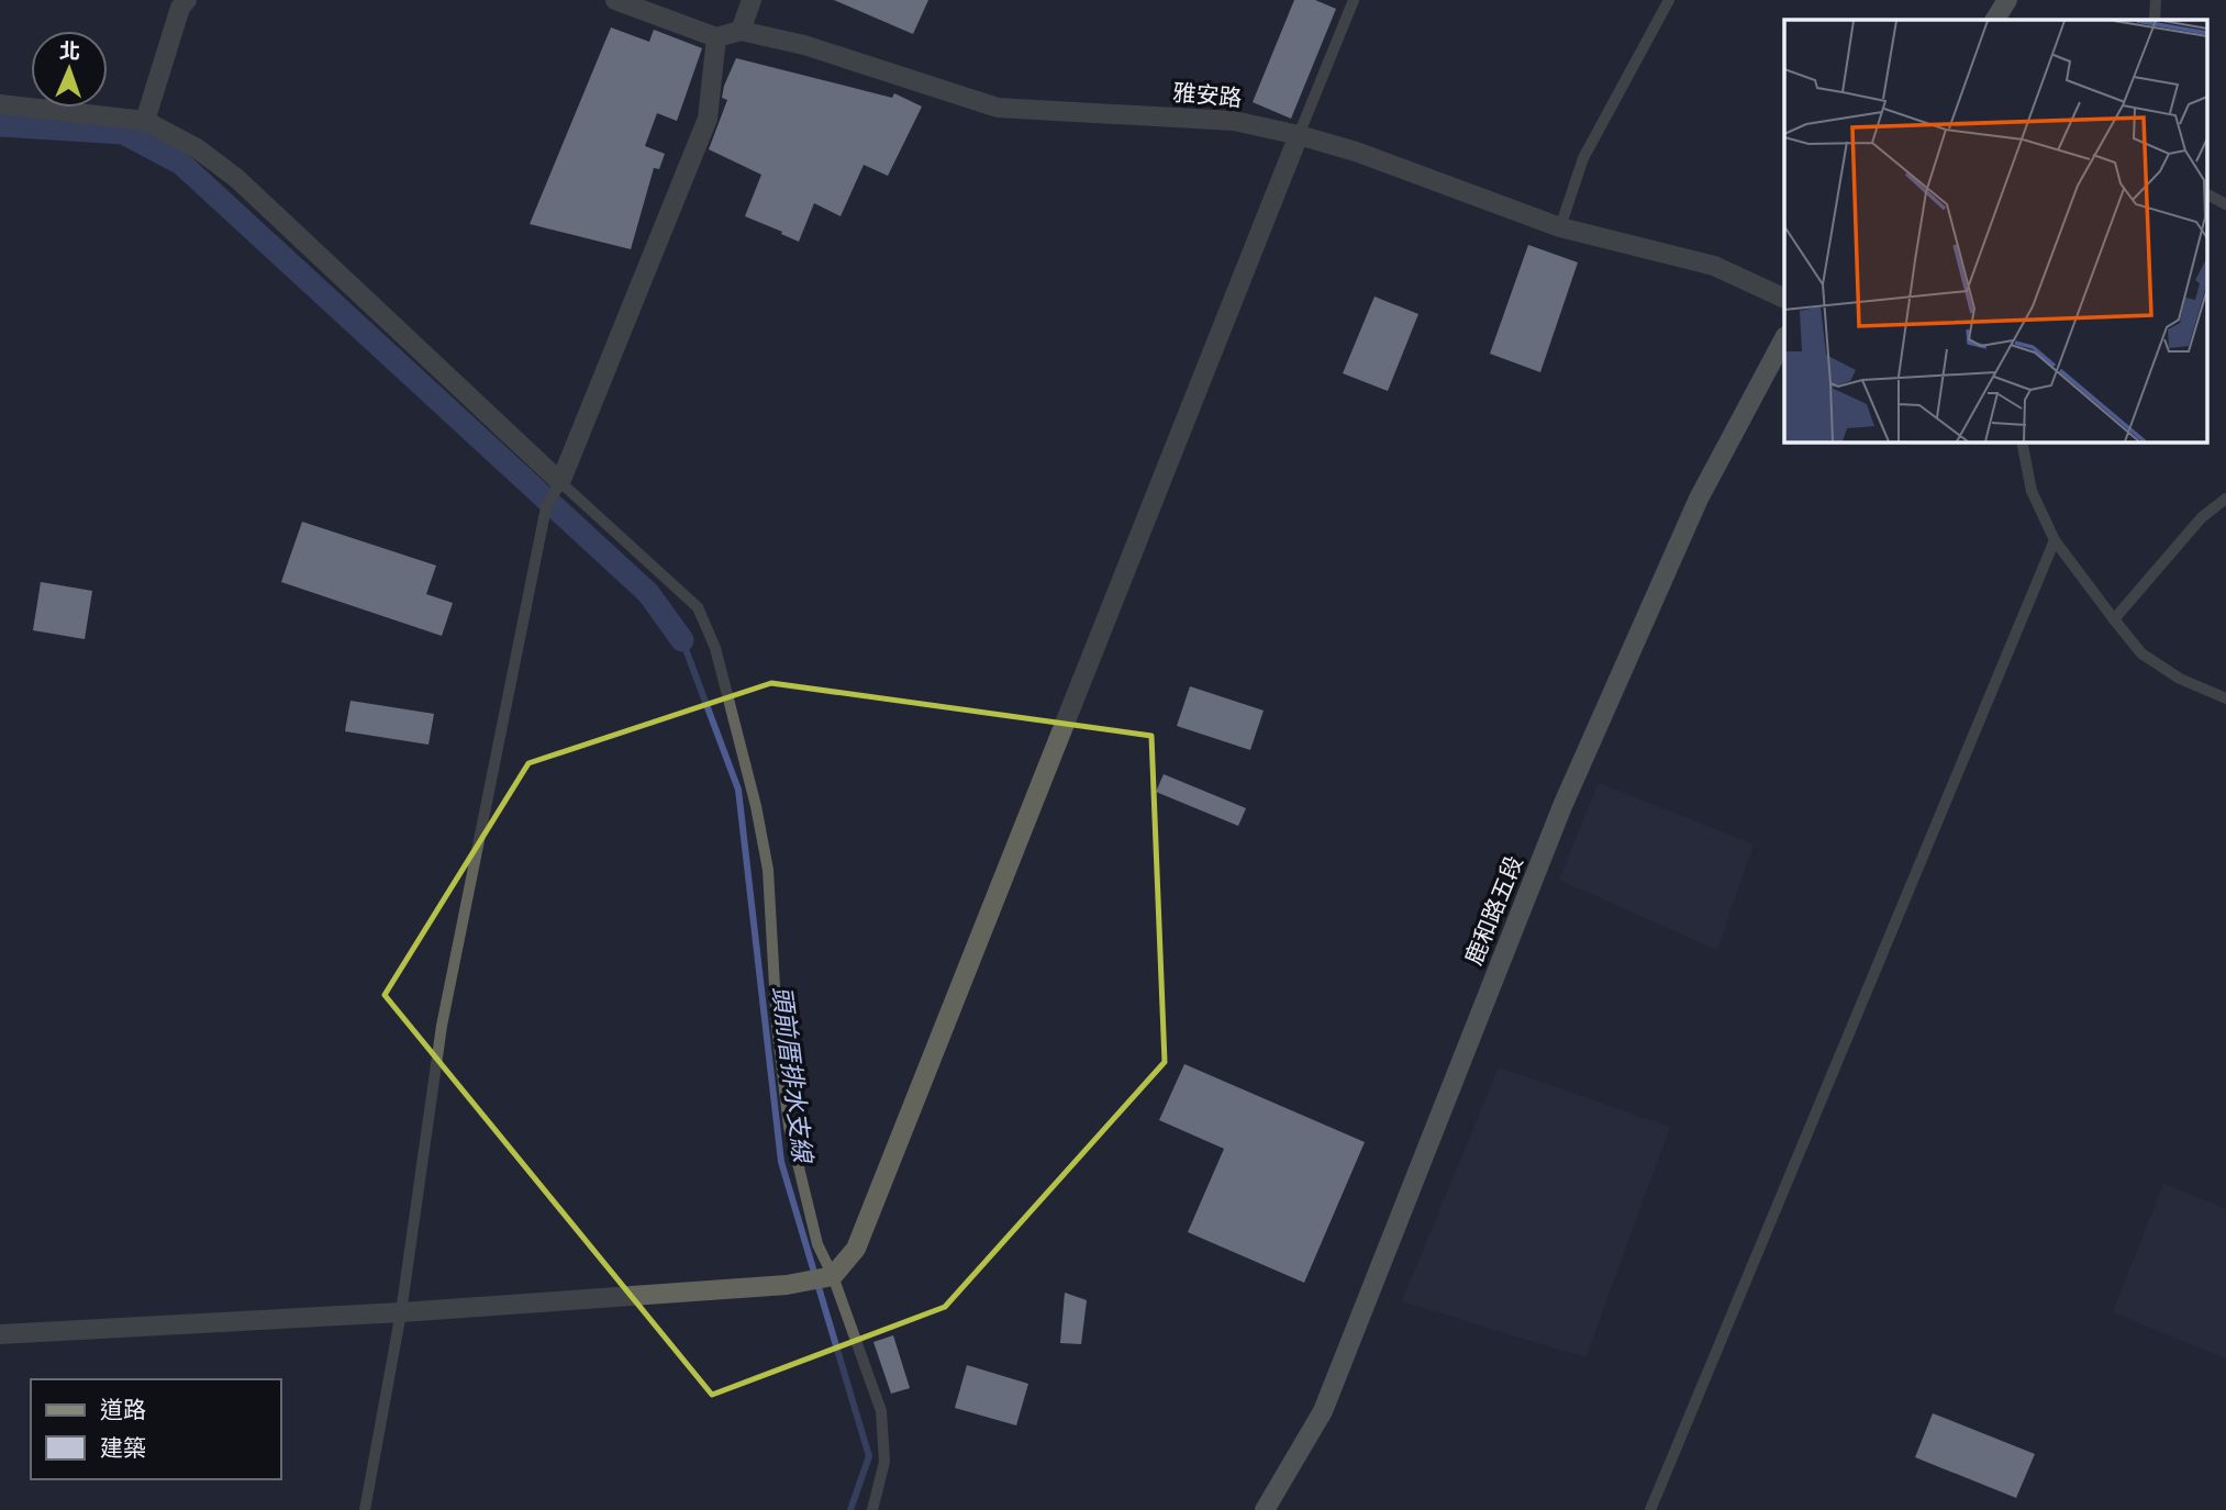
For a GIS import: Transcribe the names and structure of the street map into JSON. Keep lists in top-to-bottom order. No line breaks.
{"streets":{"main road":["鹿和路五段"],"street":["雅安路"]},"water":["頭前厝排水支線"],"legend":["道路","建築"],"north":"top"}
